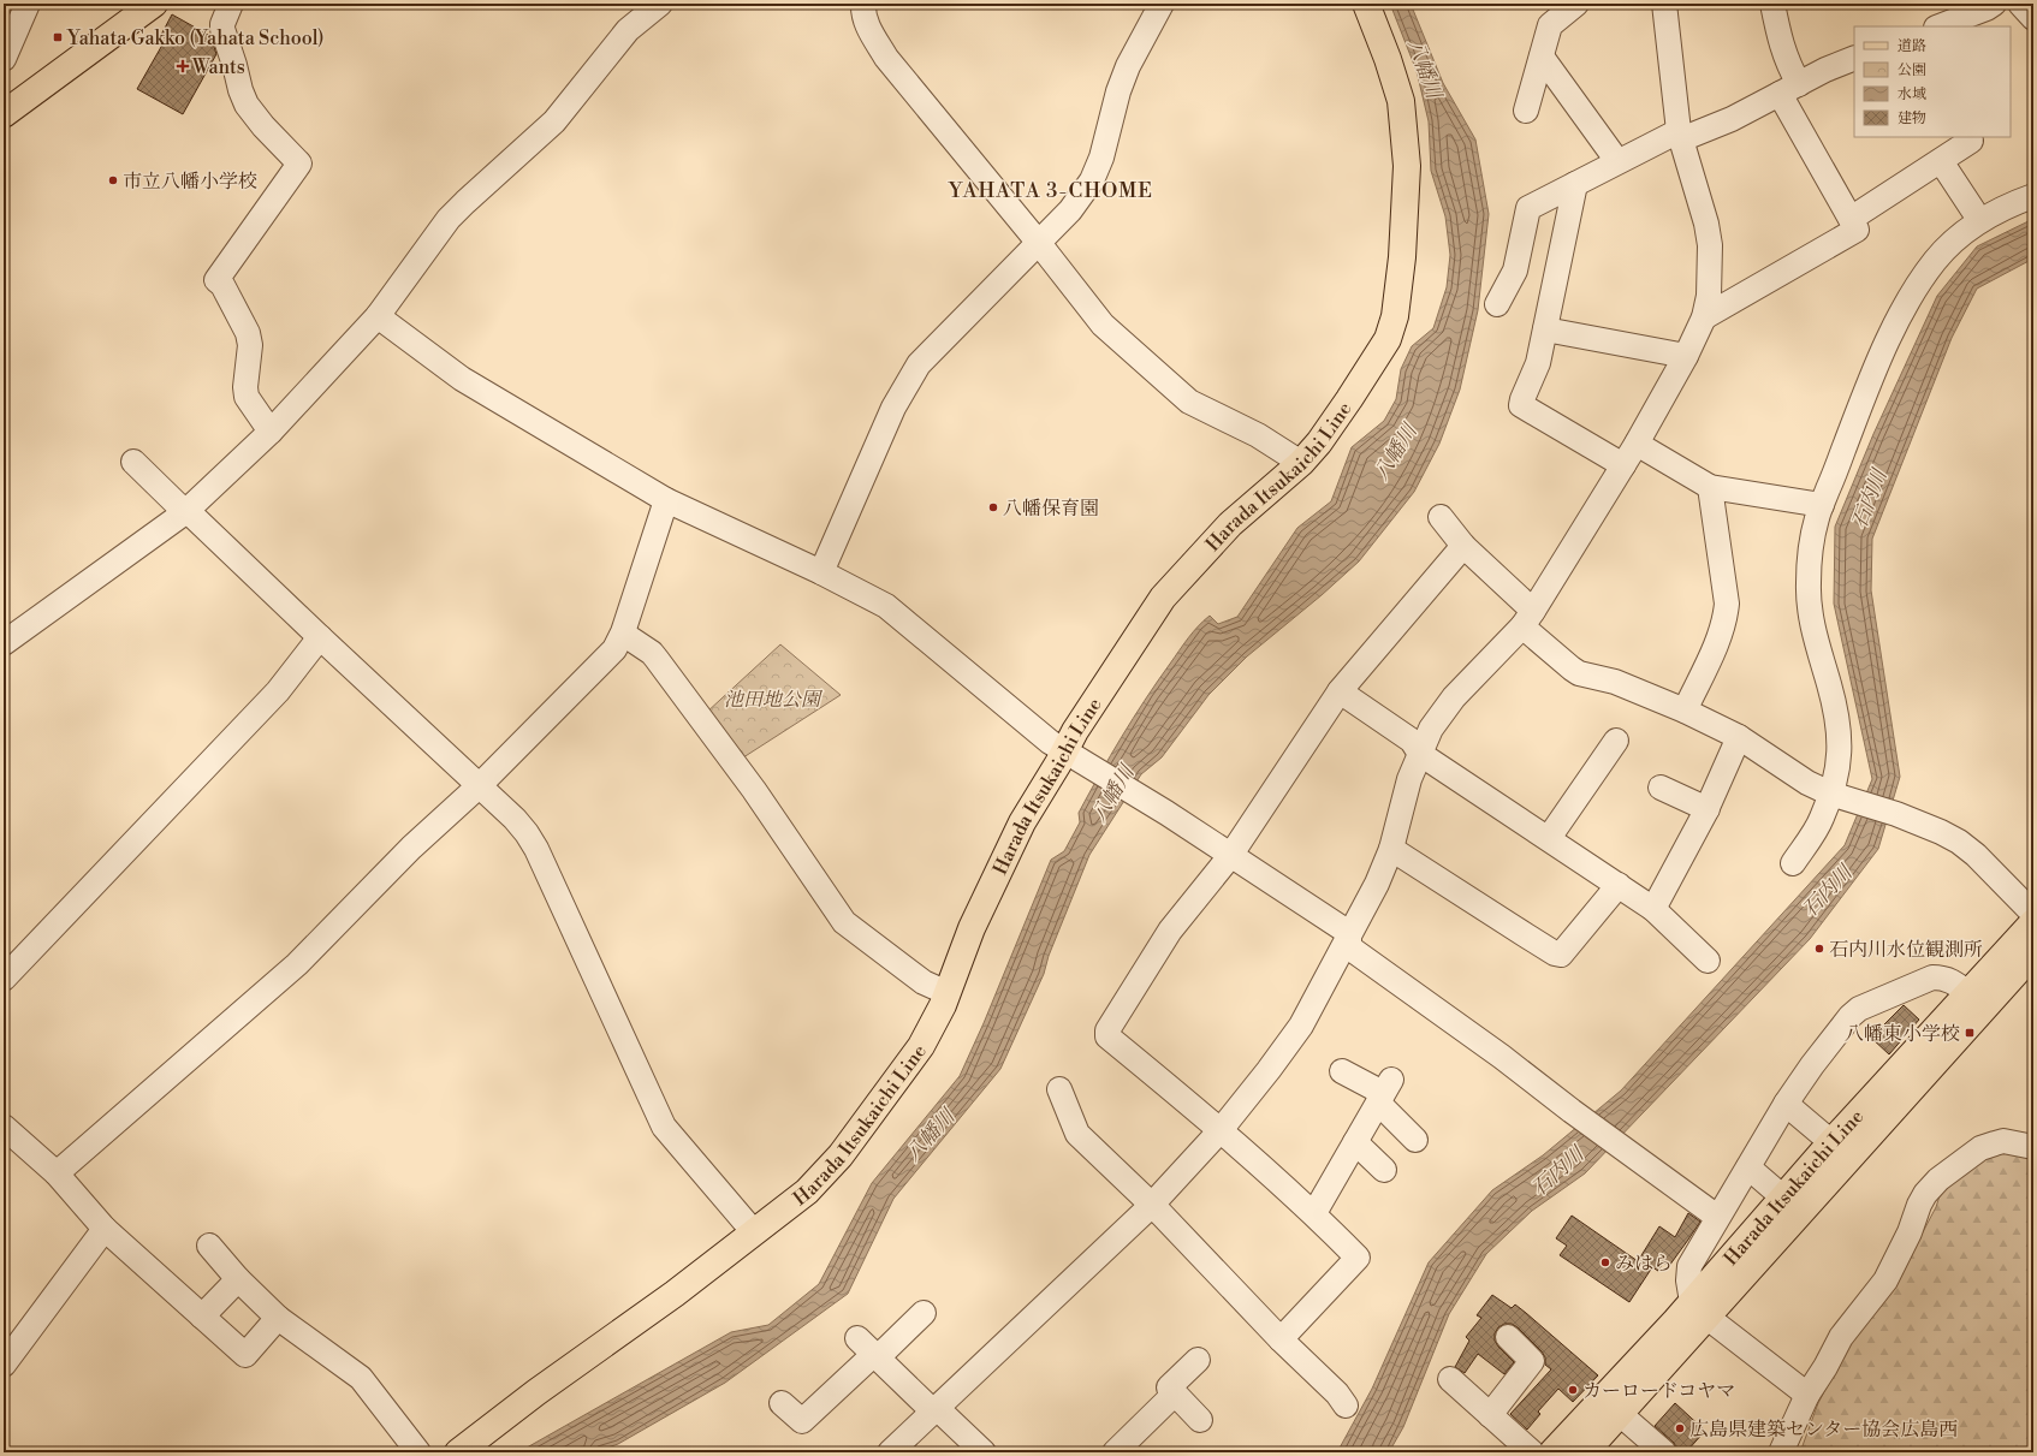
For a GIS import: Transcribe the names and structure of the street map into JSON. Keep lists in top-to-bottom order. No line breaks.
{"streets":{"main road":["Harada Itsukaichi Line"]},"districts":["YAHATA 3-CHOME"],"water":["八幡川","石内川"],"parks":["池田地公園"],"places":{"transit":["Yahata Gakko (Yahata School)","八幡東小学校"],"health":["Wants"],"other":["市立八幡小学校","八幡保育園","石内川水位観測所","みはら","カーロードコヤマ","広島県建築センター協会広島西"]},"legend":["道路","公園","水域","建物"]}
